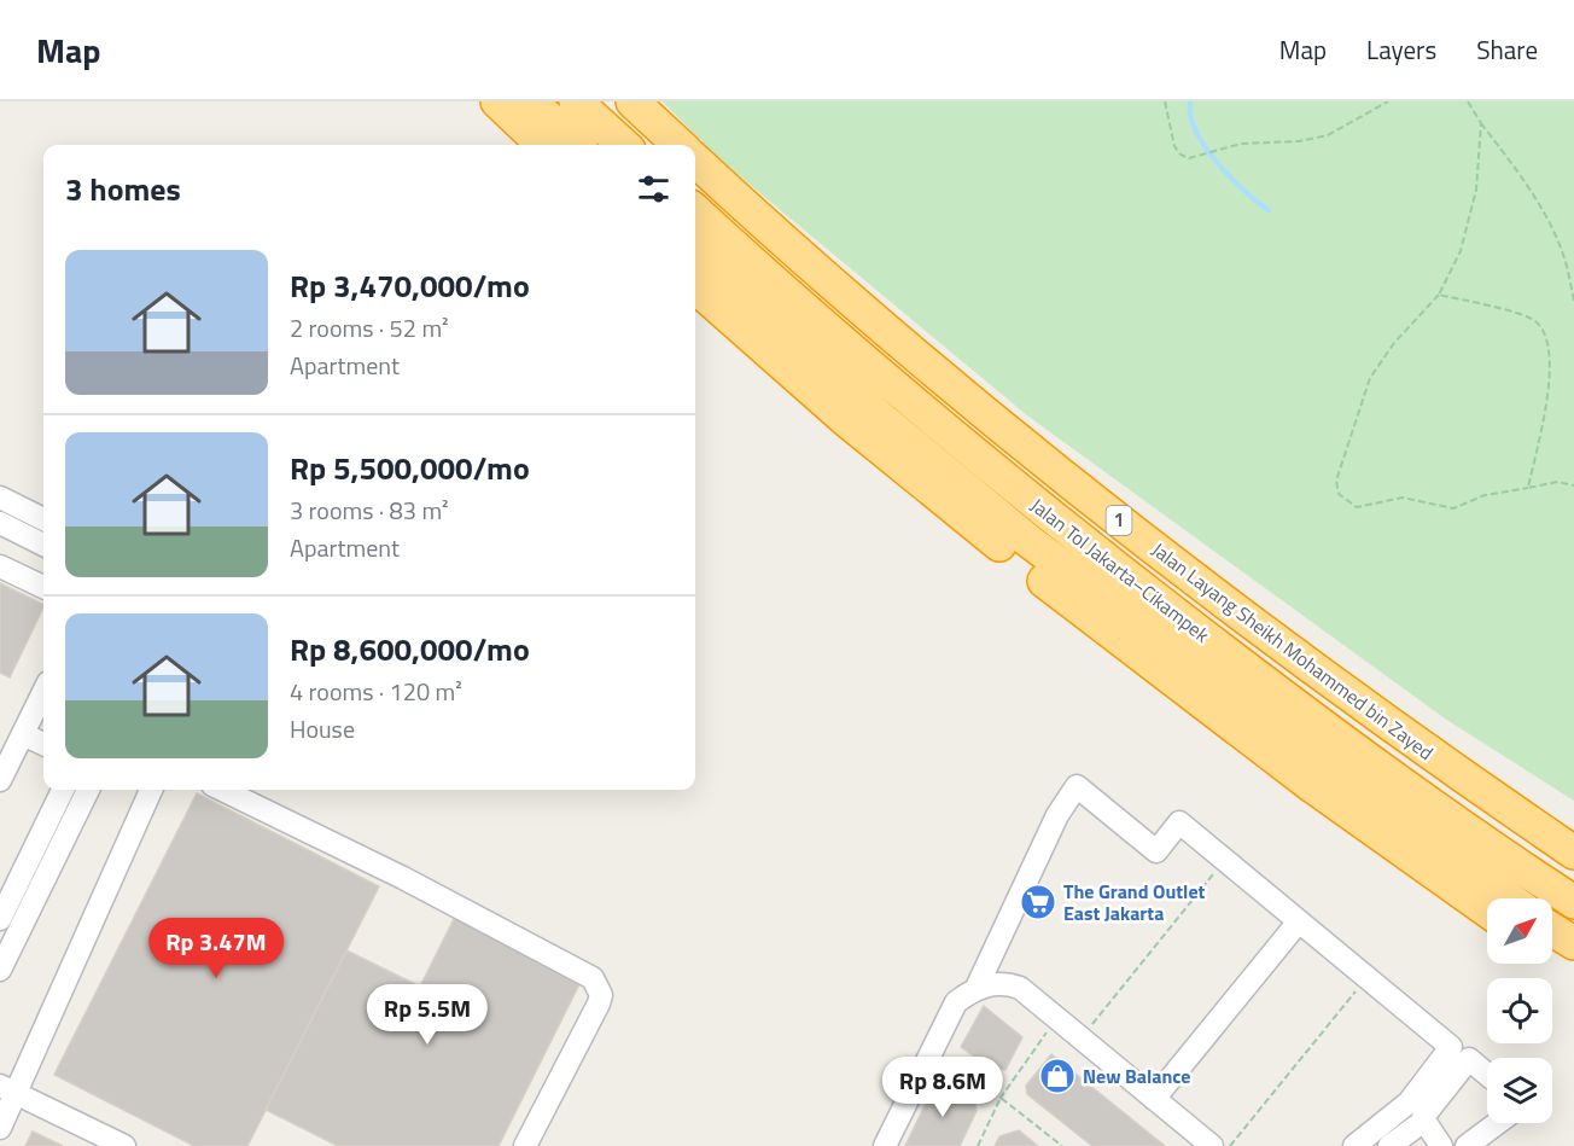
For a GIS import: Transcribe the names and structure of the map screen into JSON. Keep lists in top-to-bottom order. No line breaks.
{"streets":{"highway":["1","Jalan Tol Jakarta–Cikampek","Jalan Layang Sheikh Mohammed bin Zayed"]},"places":{"supermarket":["The Grand Outlet East Jakarta"],"shop":["New Balance"]},"north":"top right","page":{"header":"Map","nav":["Map","Layers","Share"],"heading":"3 homes","list":[{"name":"Rp 3,470,000/mo","note":"2 rooms · 52 m² · Apartment"},{"name":"Rp 5,500,000/mo","note":"3 rooms · 83 m² · Apartment"},{"name":"Rp 8,600,000/mo","note":"4 rooms · 120 m² · House"}],"price":["Rp 3.47M","Rp 5.5M","Rp 8.6M"]}}
